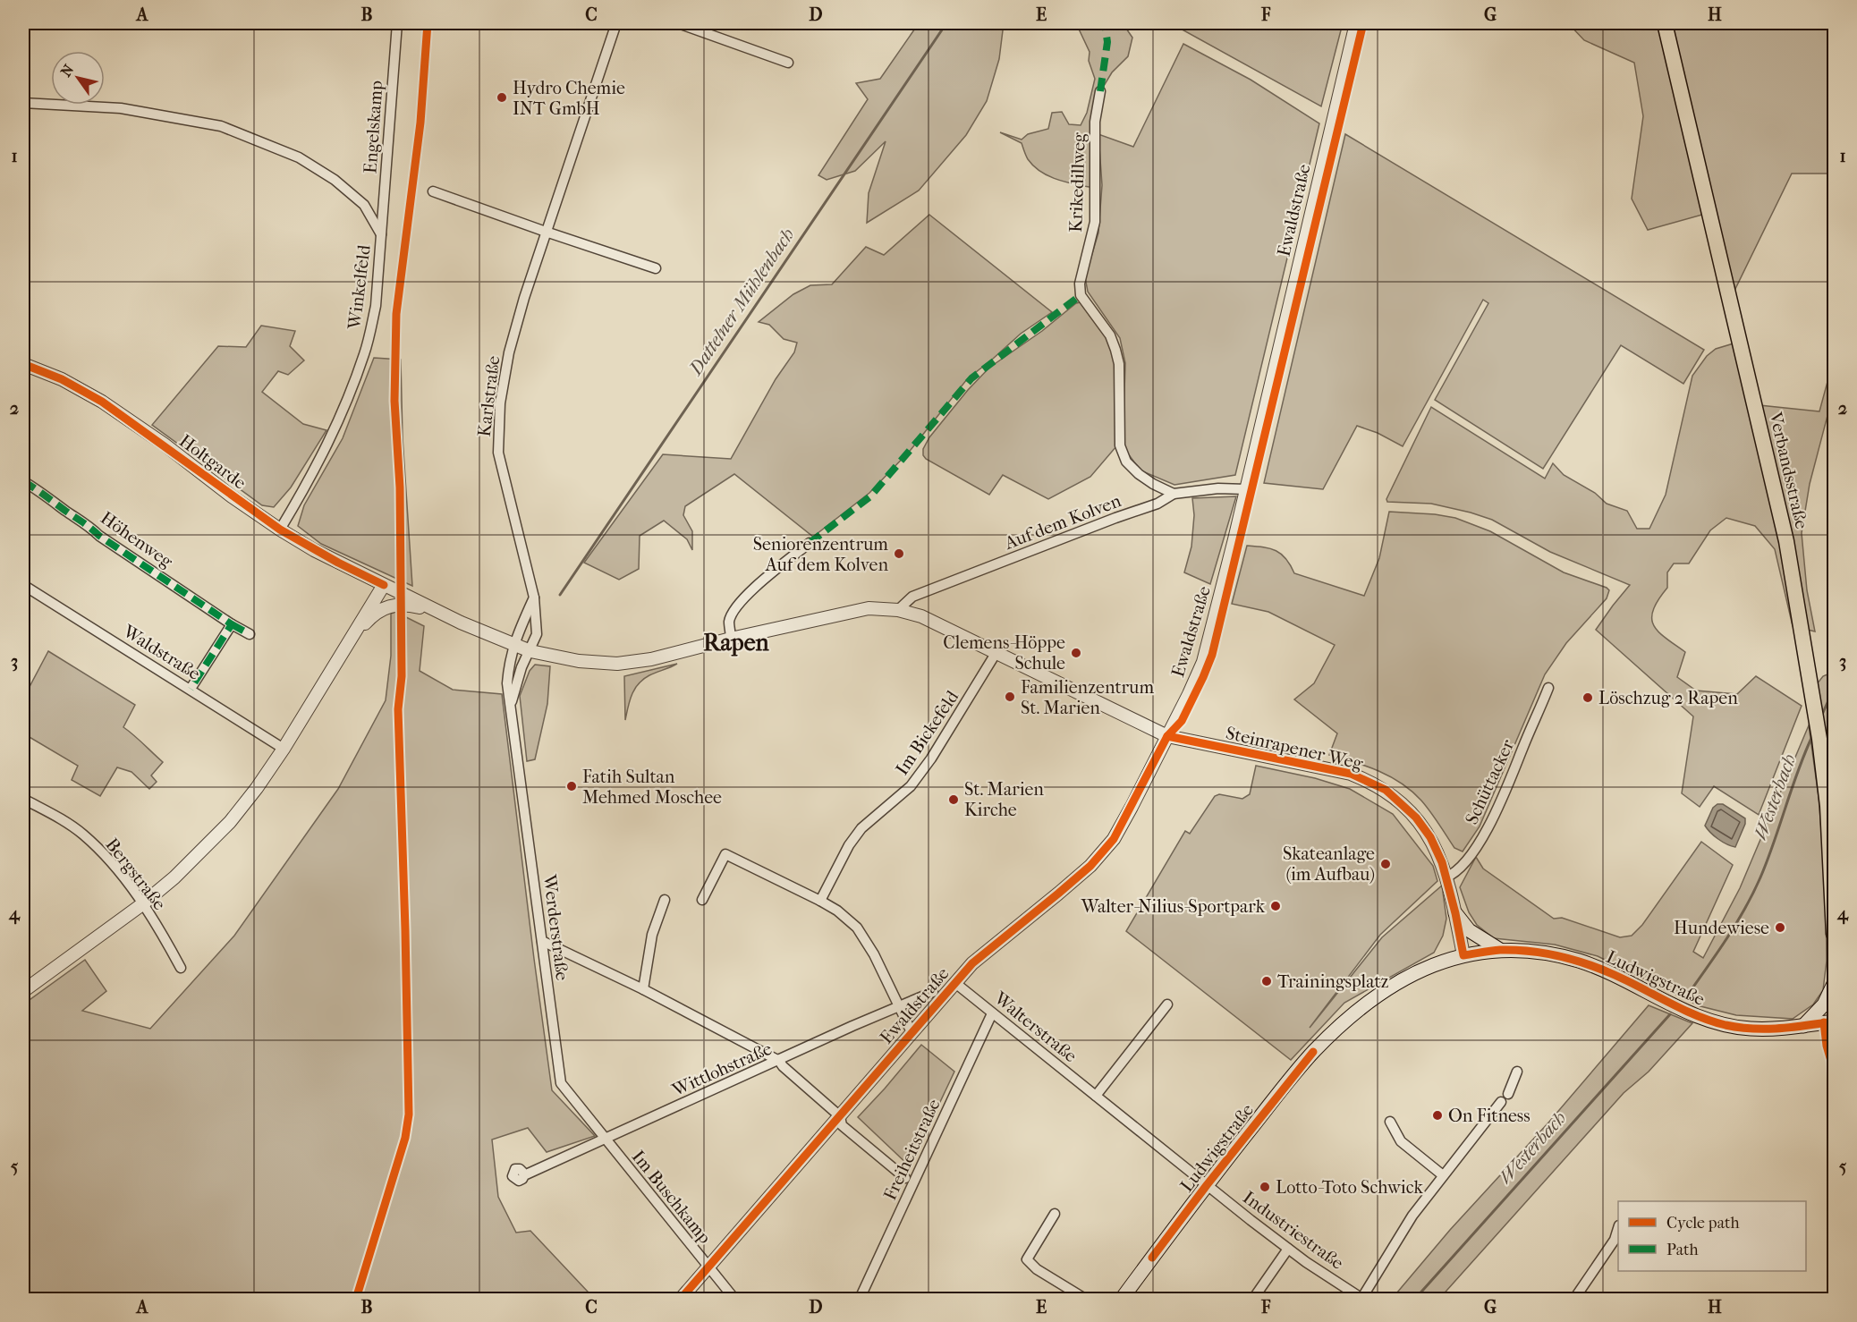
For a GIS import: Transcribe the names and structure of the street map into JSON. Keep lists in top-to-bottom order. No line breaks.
{"streets":{"main road":["Verbandsstraße","Ludwigstraße"],"street":["Engelskamp","Krikedillweg","Ewaldstraße","Winkelfeld","Karlstraße","Holtgarde","Auf dem Kolven","Höhenweg","Waldstraße","Im Bickefeld","Steinrapener Weg","Schüttacker","Bergstraße","Werderstraße","Walterstraße","Wittlohstraße","Freiheitstraße","Im Buschkamp","Industriestraße"]},"crossings":[["Engelskamp","Winkelfeld"],["Krikedillweg","Auf dem Kolven"],["Ewaldstraße","Auf dem Kolven"],["Ewaldstraße","Steinrapener Weg"],["Ewaldstraße","Walterstraße"],["Ewaldstraße","Im Buschkamp"],["Winkelfeld","Holtgarde"],["Karlstraße","Steinrapener Weg"],["Karlstraße","Werderstraße"],["Holtgarde","Steinrapener Weg"],["Auf dem Kolven","Steinrapener Weg"],["Im Bickefeld","Steinrapener Weg"],["Steinrapener Weg","Schüttacker"],["Steinrapener Weg","Werderstraße"],["Steinrapener Weg","Ludwigstraße"],["Werderstraße","Wittlohstraße"],["Werderstraße","Im Buschkamp"],["Ludwigstraße","Walterstraße"],["Ludwigstraße","Industriestraße"],["Walterstraße","Freiheitstraße"],["Walterstraße","Industriestraße"],["Wittlohstraße","Im Buschkamp"]],"districts":["Rapen"],"water":["Dattelner Mühlenbach","Westerbach"],"places":["Hydro Chemie INT GmbH","Seniorenzentrum Auf dem Kolven","Clemens-Höppe Schule","Familienzentrum St. Marien","Löschzug 2 Rapen","Fatih Sultan Mehmed Moschee","St. Marien Kirche","Skateanlage (im Aufbau)","Walter-Nilius-Sportpark","Hundewiese","Trainingsplatz","On Fitness","Lotto-Toto Schwick"],"legend":["Cycle path","Path"],"north":"top left","grid":{"columns":["A","B","C","D","E","F","G","H"],"rows":["1","2","3","4","5"]}}
